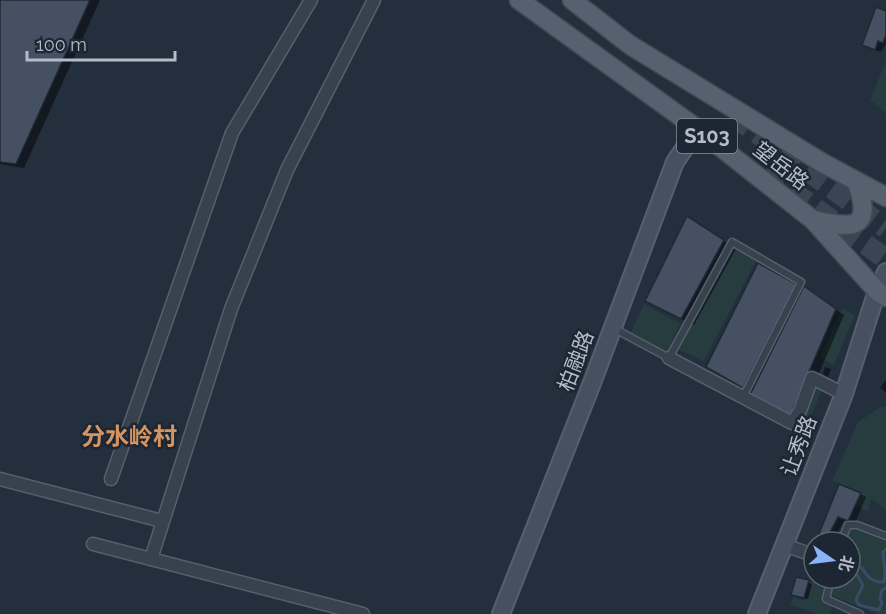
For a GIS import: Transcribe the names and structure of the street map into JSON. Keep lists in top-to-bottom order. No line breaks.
{"streets":{"main road":["S103","望岳路"],"street":["柏融路","让秀路"]},"crossings":[["望岳路","柏融路"],["望岳路","让秀路"]],"districts":["分水岭村"],"scale_bar":"100 m","north":"right"}
